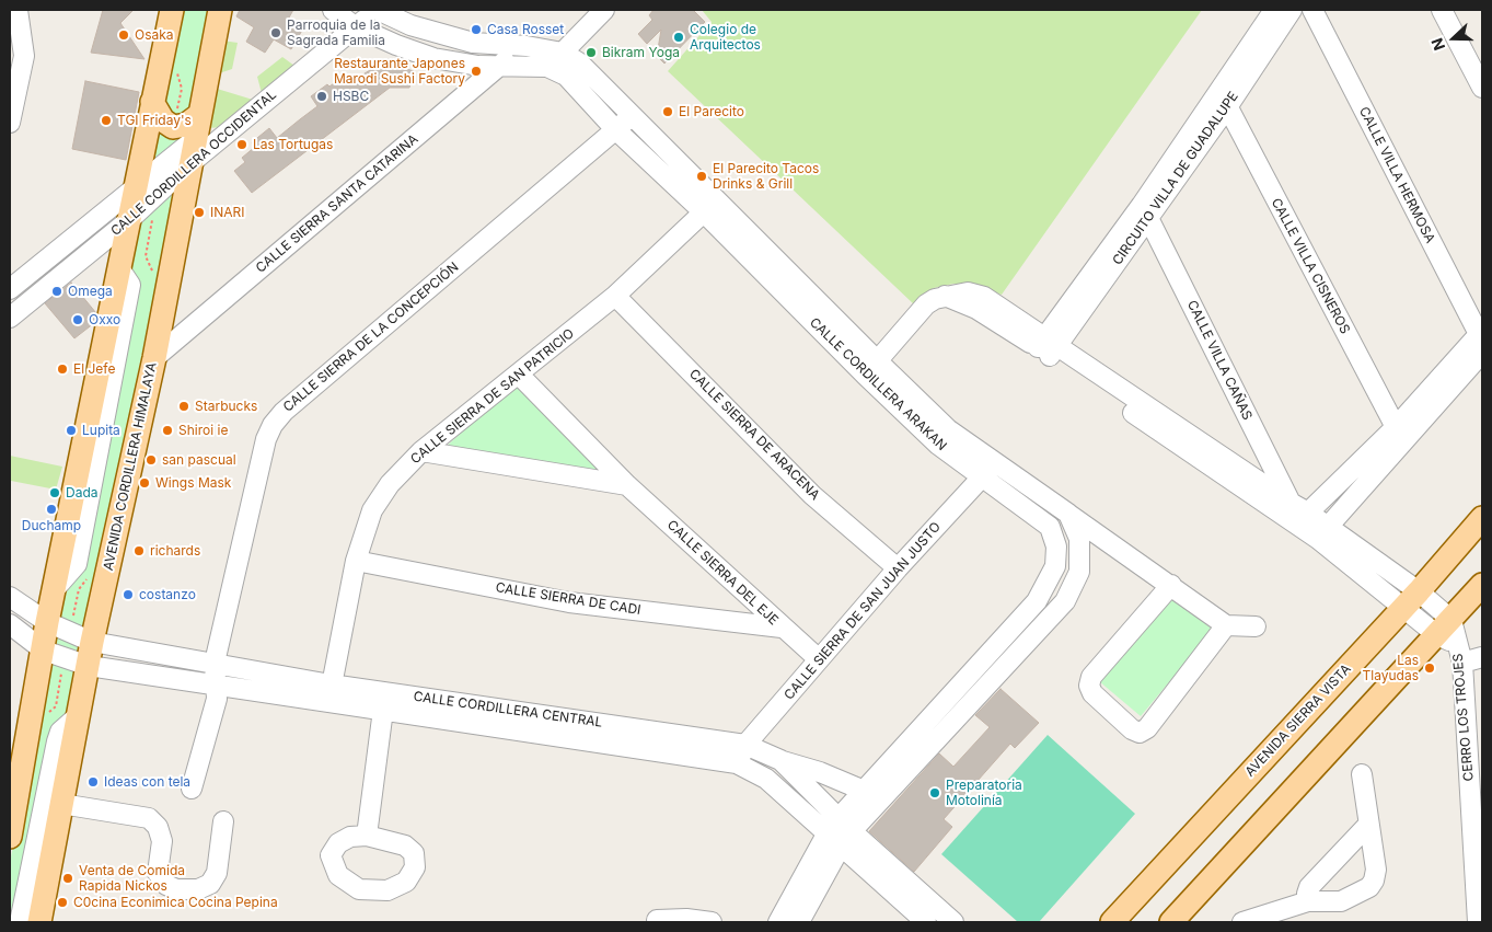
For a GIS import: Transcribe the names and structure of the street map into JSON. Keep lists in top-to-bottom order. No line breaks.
{"streets":{"main road":["AVENIDA CORDILLERA HIMALAYA","AVENIDA SIERRA VISTA"],"street":["CALLE CORDILLERA OCCIDENTAL","CALLE VILLA HERMOSA","CIRCUITO VILLA DE GUADALUPE","CALLE SIERRA SANTA CATARINA","CALLE VILLA CISNEROS","CALLE SIERRA DE LA CONCEPCIÓN","CALLE VILLA CAÑAS","CALLE CORDILLERA ARAKAN","CALLE SIERRA DE SAN PATRICIO","CALLE SIERRA DE ARACENA","CALLE SIERRA DEL EJE","CALLE SIERRA DE CADI","CALLE SIERRA DE SAN JUAN JUSTO","CALLE CORDILLERA CENTRAL","CERRO LOS TROJES"]},"crossings":[["CALLE CORDILLERA OCCIDENTAL","CALLE CORDILLERA ARAKAN"],["CALLE CORDILLERA OCCIDENTAL","AVENIDA CORDILLERA HIMALAYA"],["CIRCUITO VILLA DE GUADALUPE","CALLE VILLA CISNEROS"],["CIRCUITO VILLA DE GUADALUPE","CALLE VILLA CAÑAS"],["CALLE SIERRA SANTA CATARINA","CALLE CORDILLERA ARAKAN"],["CALLE SIERRA SANTA CATARINA","AVENIDA CORDILLERA HIMALAYA"],["CALLE SIERRA DE LA CONCEPCIÓN","CALLE CORDILLERA ARAKAN"],["CALLE SIERRA DE LA CONCEPCIÓN","CALLE CORDILLERA CENTRAL"],["CALLE CORDILLERA ARAKAN","CALLE SIERRA DE SAN PATRICIO"],["CALLE CORDILLERA ARAKAN","CALLE SIERRA DE SAN JUAN JUSTO"],["CALLE SIERRA DE SAN PATRICIO","CALLE SIERRA DE ARACENA"],["CALLE SIERRA DE SAN PATRICIO","CALLE SIERRA DEL EJE"],["CALLE SIERRA DE SAN PATRICIO","CALLE SIERRA DE CADI"],["CALLE SIERRA DE SAN PATRICIO","CALLE CORDILLERA CENTRAL"],["CALLE SIERRA DE ARACENA","CALLE SIERRA DE SAN JUAN JUSTO"],["AVENIDA CORDILLERA HIMALAYA","CALLE CORDILLERA CENTRAL"],["CALLE SIERRA DEL EJE","CALLE SIERRA DE CADI"],["CALLE SIERRA DEL EJE","CALLE SIERRA DE SAN JUAN JUSTO"],["CALLE SIERRA DE SAN JUAN JUSTO","CALLE CORDILLERA CENTRAL"]],"places":["Casa Rosset","Parroquia de la Sagrada Familia","Osaka","Colegio de Arquitectos","Bikram Yoga","Restaurante Japones Marodi Sushi Factory","HSBC","El Parecito","TGI Friday's","Las Tortugas","El Parecito Tacos Drinks & Grill","INARI","Omega","Oxxo","El Jefe","Starbucks","Lupita","Shiroi ie","san pascual","Wings Mask","Dada","Duchamp","richards","costanzo","Las Tlayudas","Ideas con tela","Preparatoria Motolinía","Venta de Comida Rapida Nickos","C0cina Econimica Cocina Pepina"],"north":"left"}
